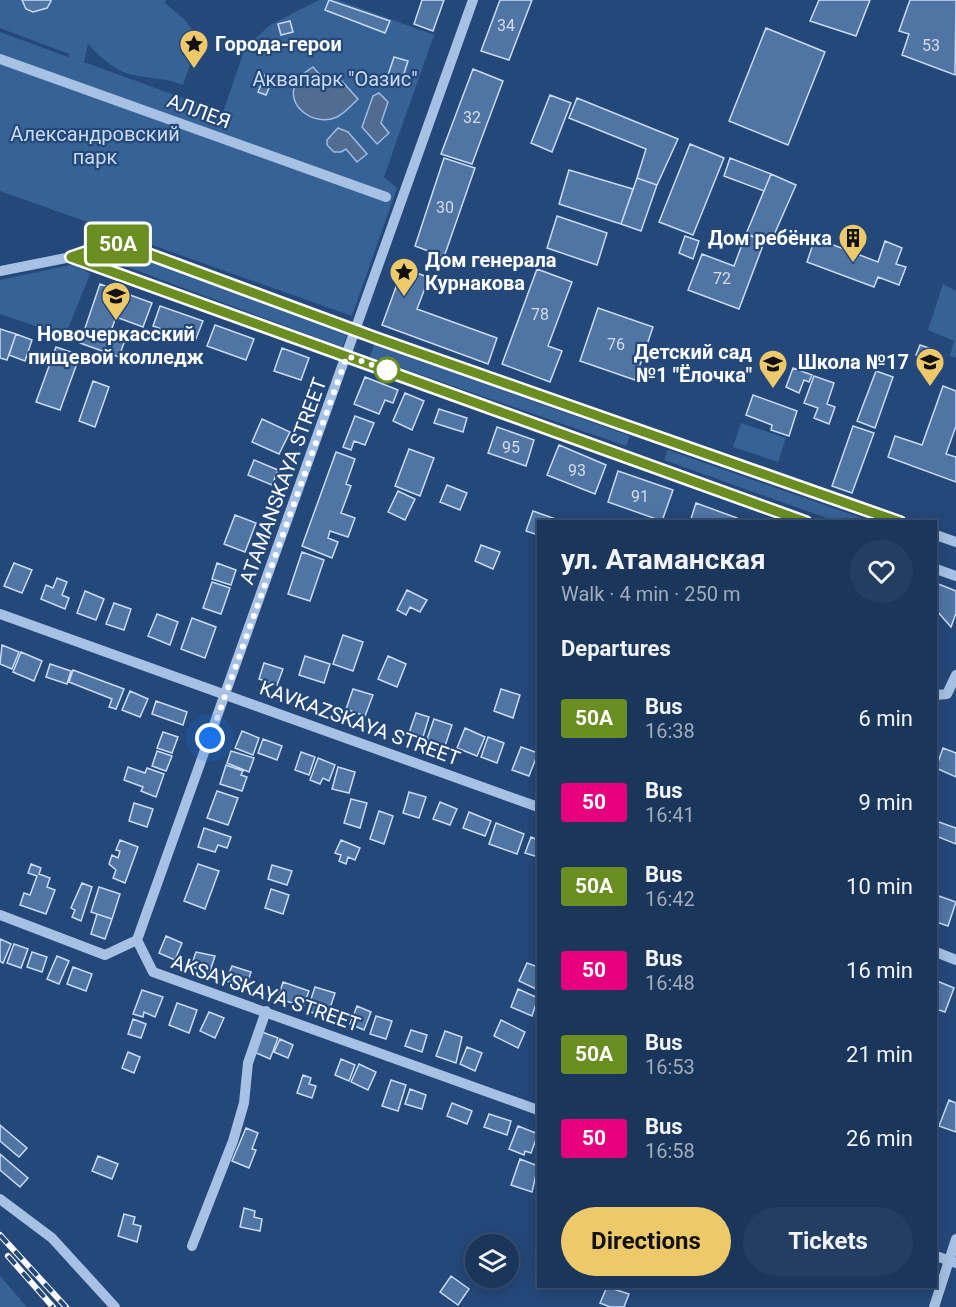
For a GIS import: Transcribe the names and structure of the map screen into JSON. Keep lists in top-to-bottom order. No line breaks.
{"streets":{"street":["АЛЛЕЯ","ATAMANSKAYA STREET","KAVKAZSKAYA STREET","AKSAYSKAYA STREET"]},"crossings":[["ATAMANSKAYA STREET","KAVKAZSKAYA STREET"],["ATAMANSKAYA STREET","AKSAYSKAYA STREET"]],"parks":["Аквапарк \"Оазис\"","Александровский парк"],"places":{"place":["Города-герои","Дом генерала Курнакова"],"building":["Дом ребёнка"],"school or university":["Новочеркасский пищевой колледж","Школа №17","Детский сад №1 \"Ёлочка\""]},"lines":["bus line 50А"],"house_numbers":["34","53","32","30","72","78","76","95","93","91"],"page":{"on_map":"50А","heading":[["ул. Атаманская","Walk · 4 min · 250 m"],"Departures"],"list":[{"mark":"50А","name":"Bus","note":"16:38","value":"6 min"},{"mark":"50","name":"Bus","note":"16:41","value":"9 min"},{"mark":"50А","name":"Bus","note":"16:42","value":"10 min"},{"mark":"50","name":"Bus","note":"16:48","value":"16 min"},{"mark":"50А","name":"Bus","note":"16:53","value":"21 min"},{"mark":"50","name":"Bus","note":"16:58","value":"26 min"}],"buttons":["Directions","Tickets"]}}
